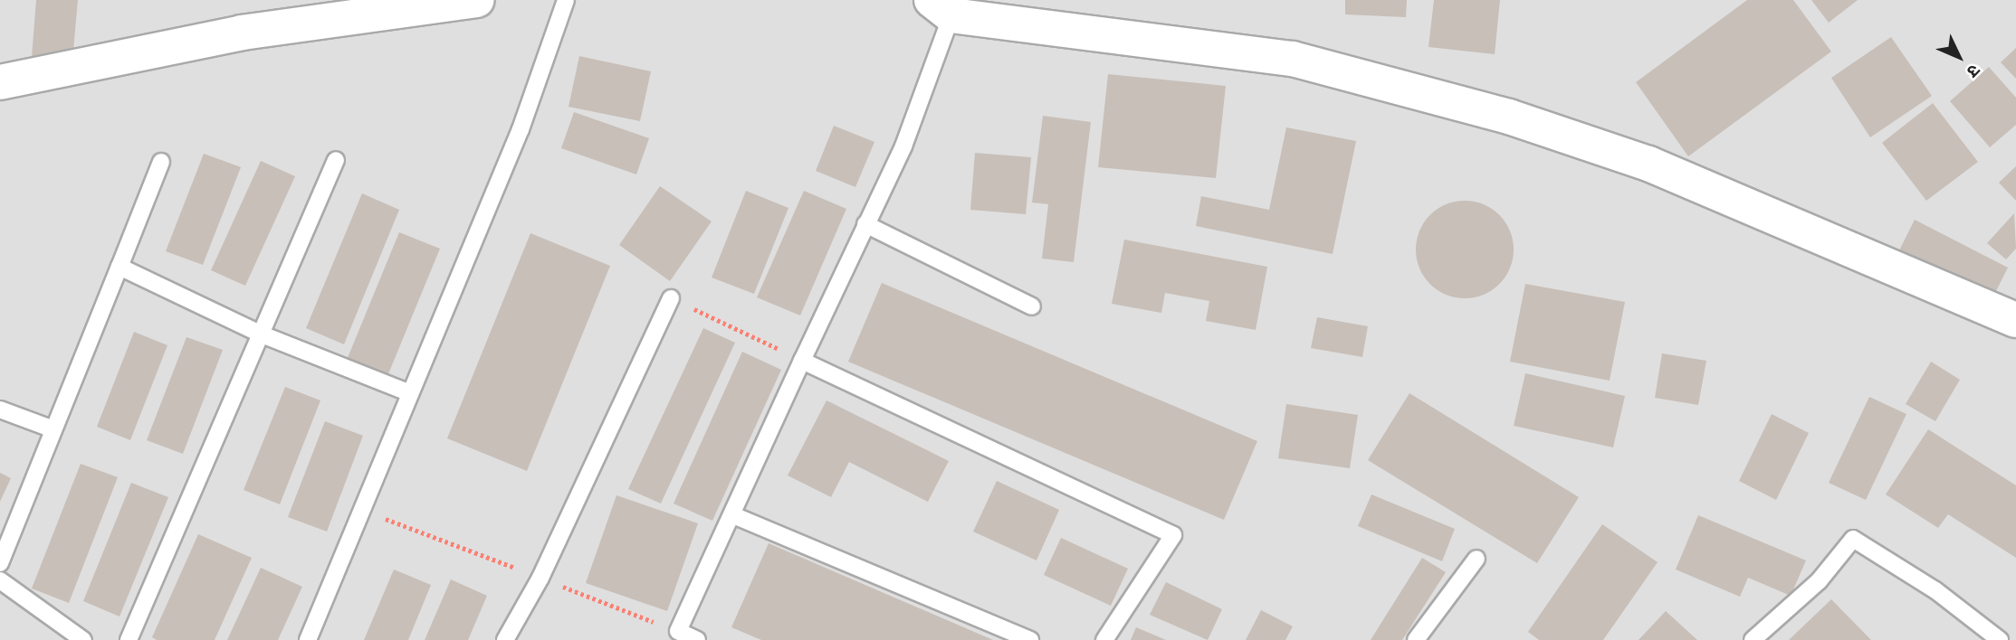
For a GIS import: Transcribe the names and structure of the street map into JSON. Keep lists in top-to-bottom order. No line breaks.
{"north":"bottom right"}
